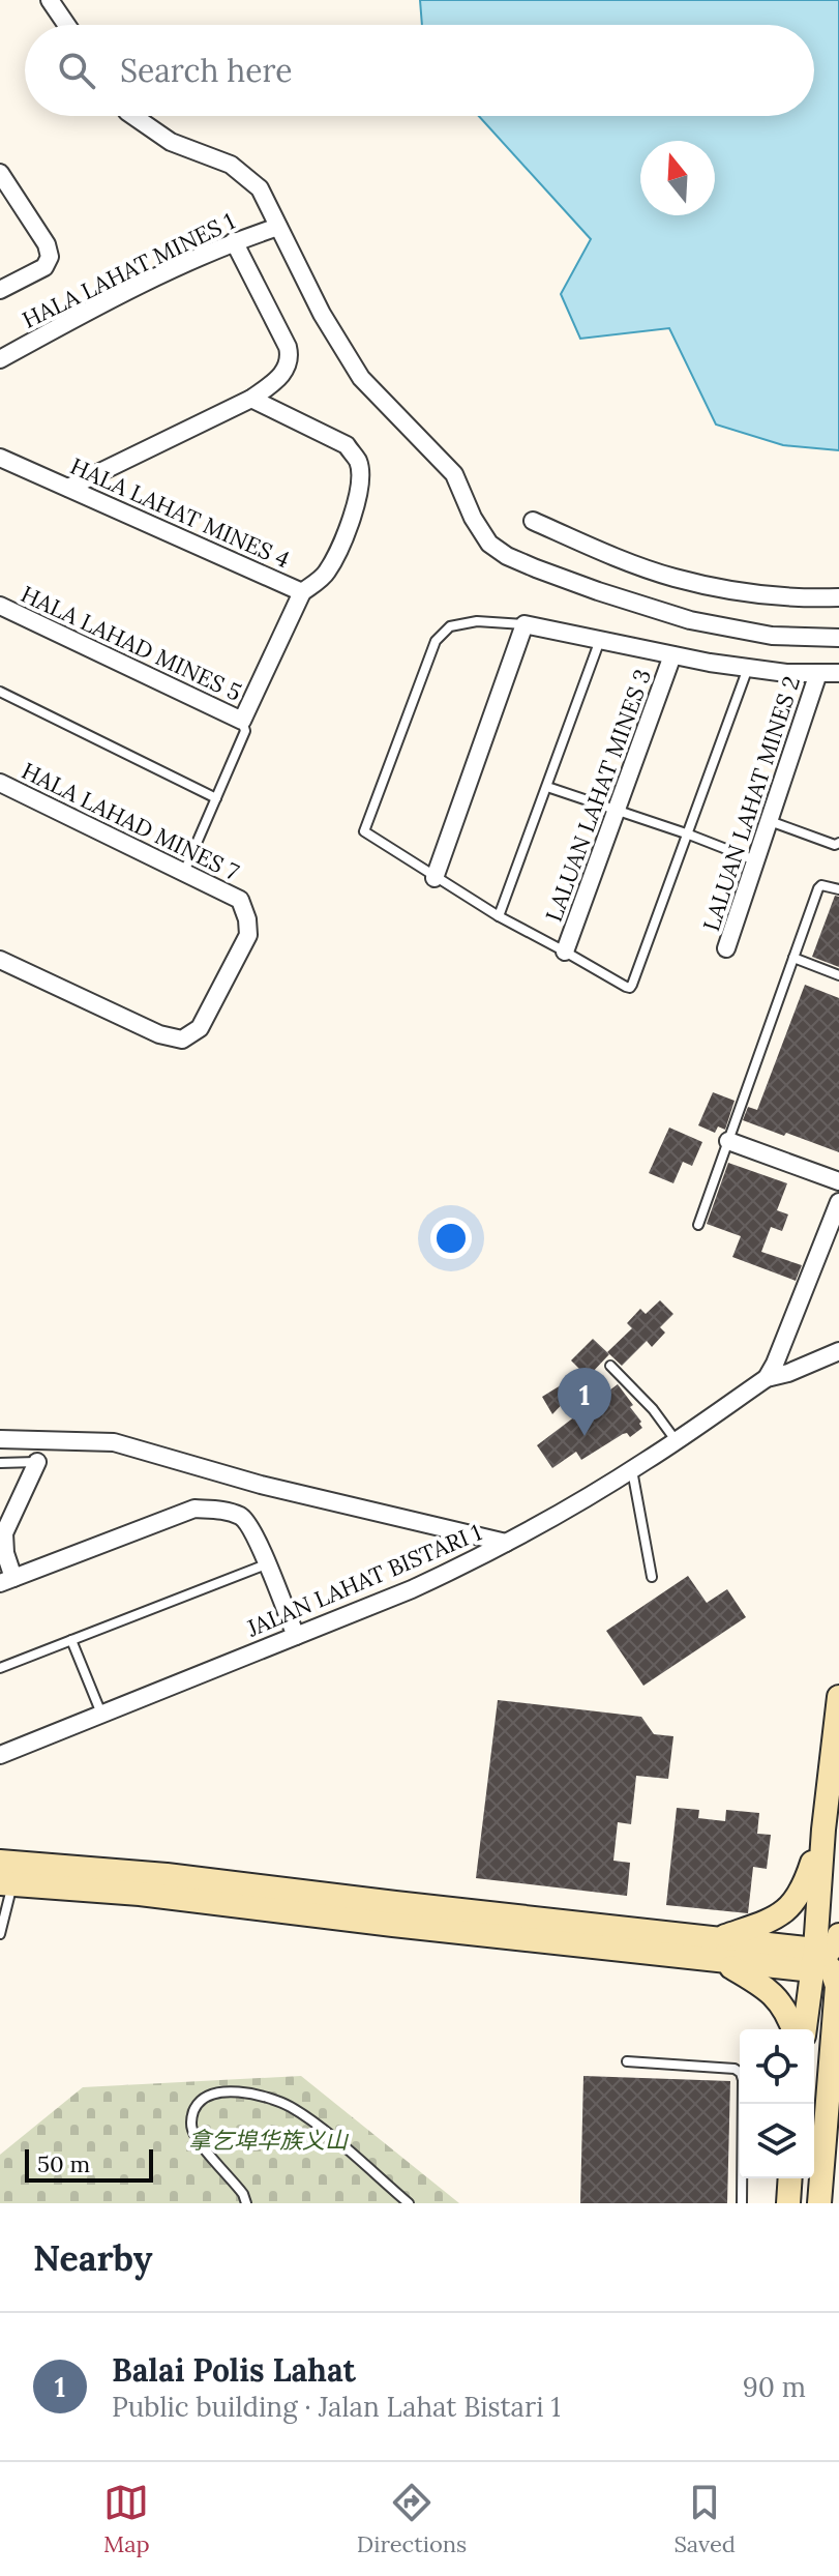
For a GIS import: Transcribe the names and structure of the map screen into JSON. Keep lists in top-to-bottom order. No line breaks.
{"streets":{"street":["HALA LAHAT MINES 1","HALA LAHAT MINES 4","HALA LAHAD MINES 5","LALUAN LAHAT MINES 3","LALUAN LAHAT MINES 2","HALA LAHAD MINES 7","JALAN LAHAT BISTARI 1"]},"crossings":[["HALA LAHAT MINES 4","HALA LAHAD MINES 5"]],"parks":["拿乞埠华族义山"],"scale_bar":"50 m","north":"top","page":{"search":"Search here","pins":"1","scale":"50 m","heading":"Nearby","list":[{"mark":"1","name":"Balai Polis Lahat","note":"Public building · Jalan Lahat Bistari 1","value":"90 m"}],"nav":["Map","Directions","Saved"]}}
